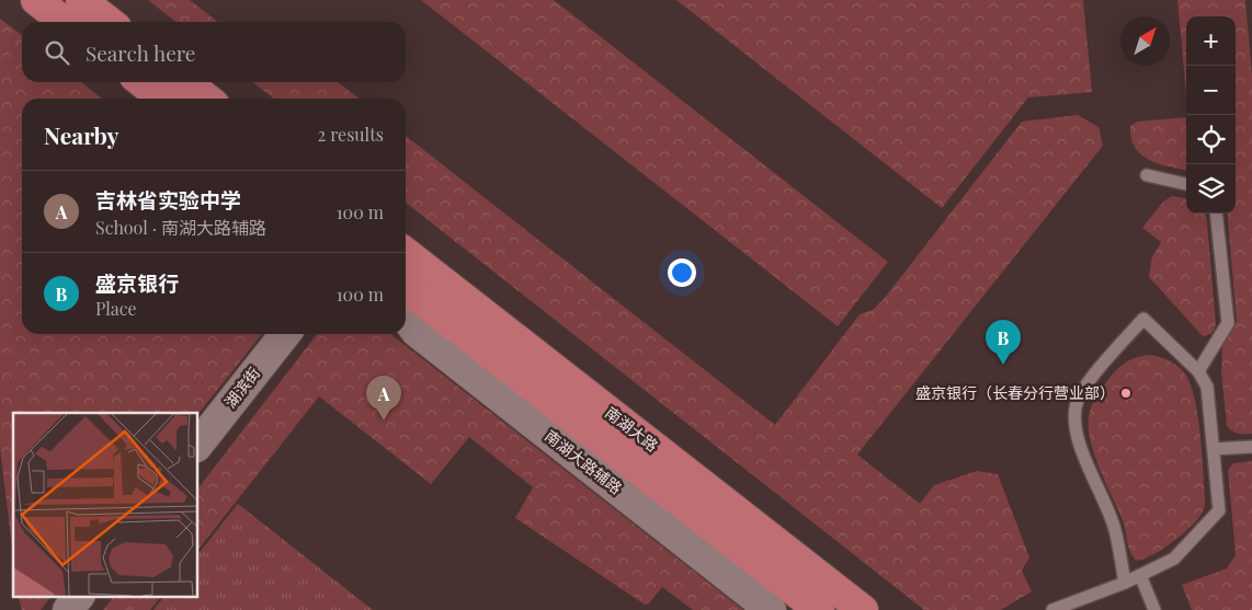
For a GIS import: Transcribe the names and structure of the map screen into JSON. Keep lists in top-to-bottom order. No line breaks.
{"streets":{"main road":["南湖大路"],"street":["湖滨街","南湖大路辅路"]},"places":["盛京银行（长春分行营业部）"],"north":"top right","page":{"map_buttons":["+","−"],"search":"Search here","heading":["Nearby","2 results"],"list":[{"mark":"A","name":"吉林省实验中学","note":"School · 南湖大路辅路","value":"100 m"},{"mark":"B","name":"盛京银行","note":"Place","value":"100 m"}],"pins":["B","A"]}}
